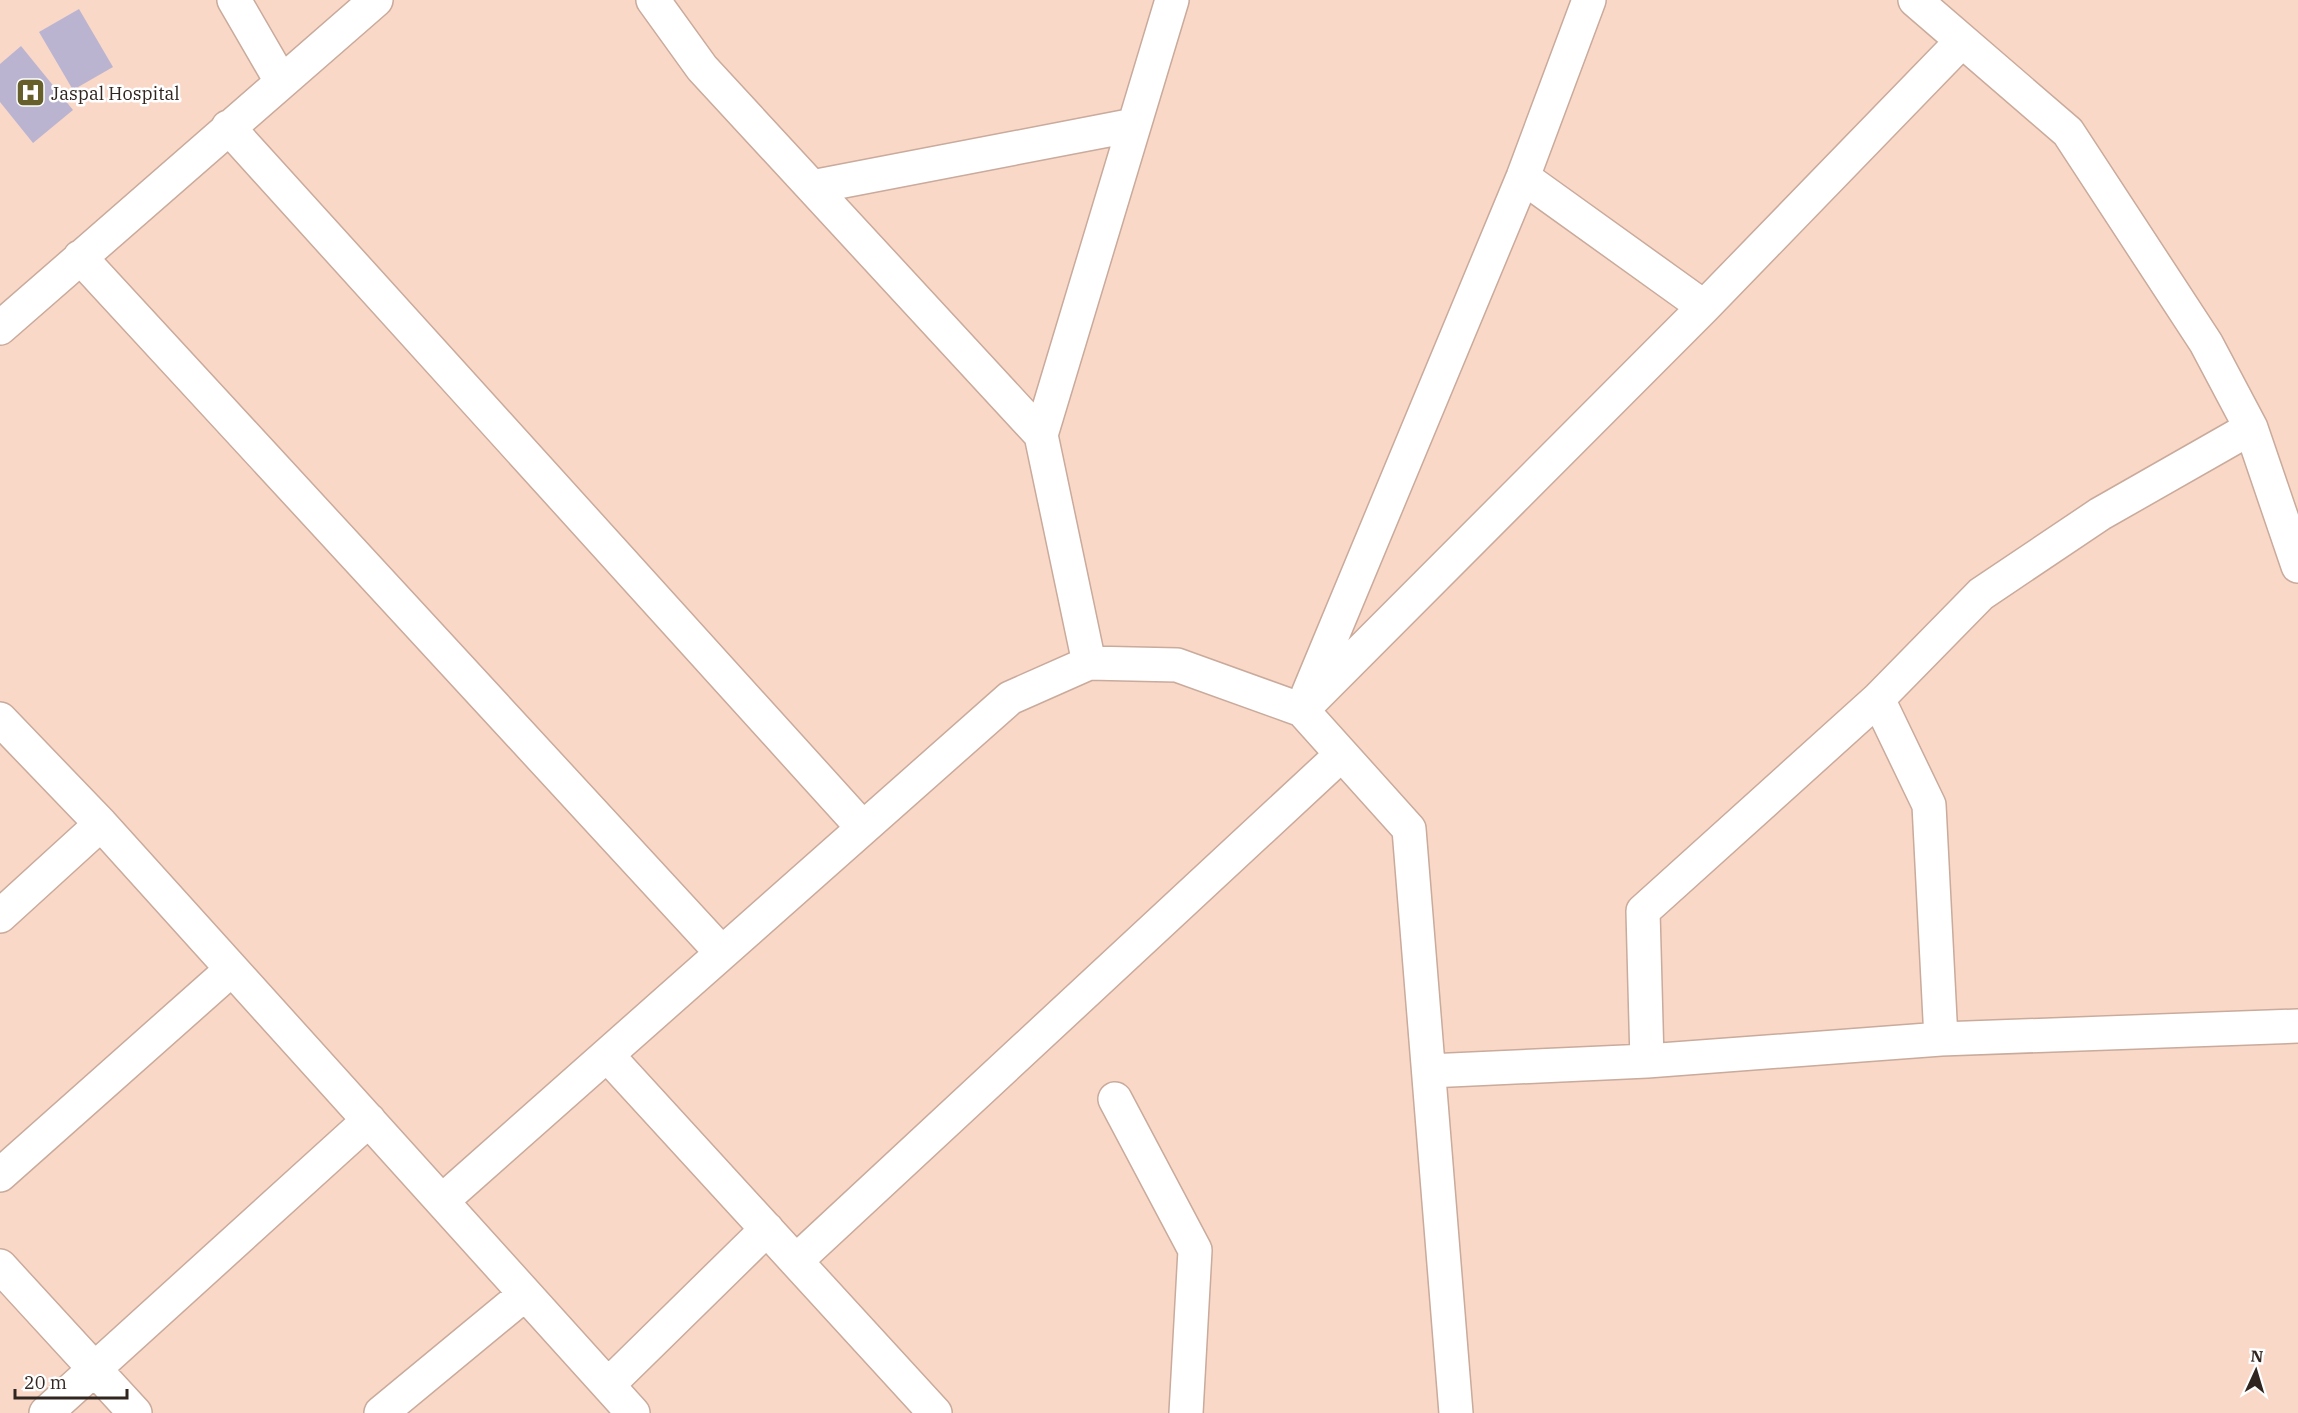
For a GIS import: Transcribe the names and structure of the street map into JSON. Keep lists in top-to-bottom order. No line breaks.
{"places":{"hospital":["Jaspal Hospital"]},"scale_bar":"20 m","north":"top"}
